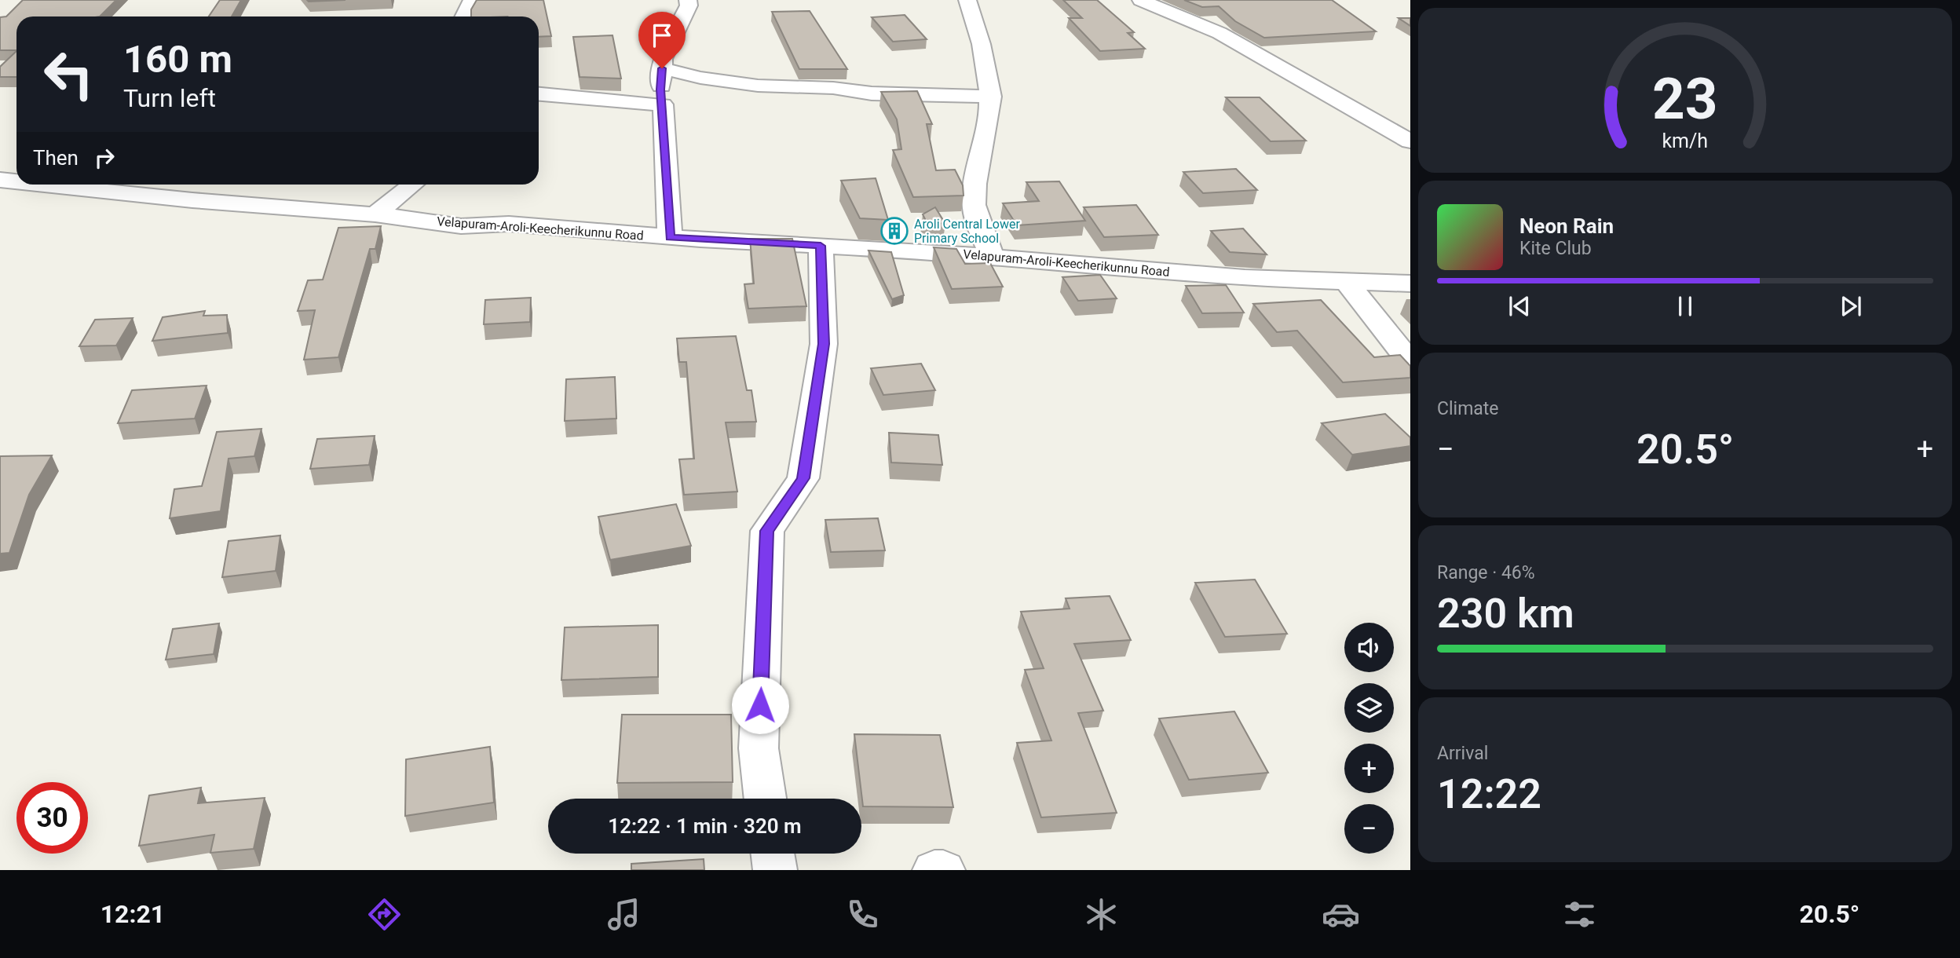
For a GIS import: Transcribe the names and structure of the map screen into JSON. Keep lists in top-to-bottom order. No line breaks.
{"streets":{"street":["Velapuram-Aroli-Keecherikunnu Road"]},"places":{"building":["Aroli Central Lower Primary School"]},"page":{"turn":["160 m","Turn left"],"then":"Then","song":["Neon Rain","Kite Club"],"tile":["Climate",["Range · 46%","230 km"],["Arrival","12:22"]],"heat":["−","20.5°","+"],"map_buttons":["+","−"],"limit":"30","trip":"12:22 · 1 min · 320 m","tabs":["12:21","20.5°"],"gauge":["23","km/h"]}}
